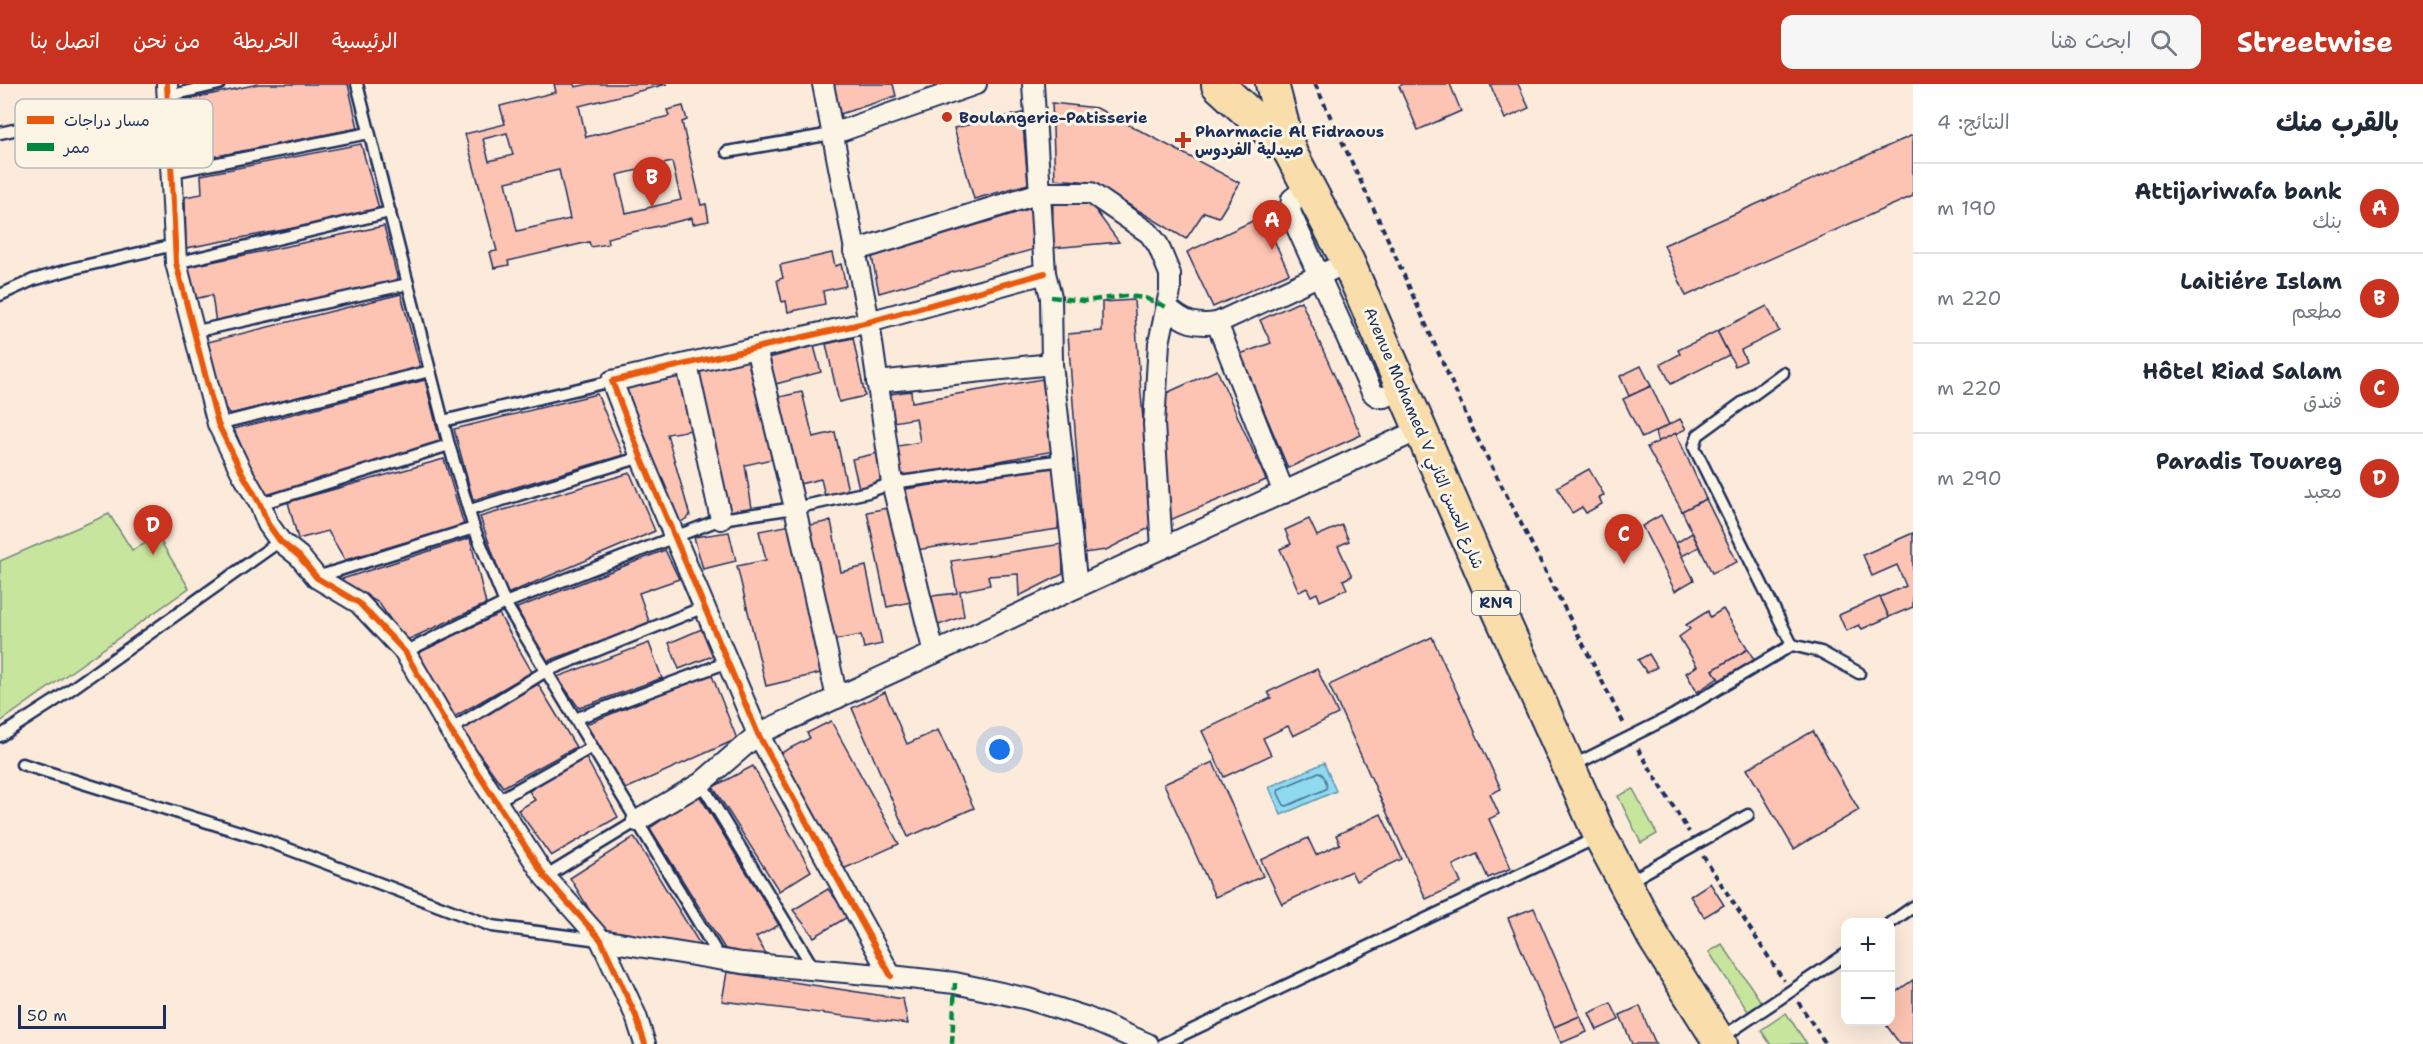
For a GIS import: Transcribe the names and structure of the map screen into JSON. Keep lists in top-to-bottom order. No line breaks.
{"streets":{"main road":["Avenue Mohamed V شارع الحسن الثاني","RN9"]},"places":{"other":["Boulangerie-Patisserie"],"health":["Pharmacie Al Fidraous صيدلية الفردوس"]},"legend":["مسار دراجات","ممر"],"scale_bar":"50 m","page":{"header":"Streetwise","search":"ابحث هنا","nav":["الرئيسية","الخريطة","من نحن","اتصل بنا"],"heading":["بالقرب منك","النتائج: 4"],"pins":["B","A","D","C"],"list":[{"mark":"A","name":"Attijariwafa bank","note":"بنك","value":"190 m"},{"mark":"B","name":"Laitiére Islam","note":"مطعم","value":"220 m"},{"mark":"C","name":"Hôtel Riad Salam","note":"فندق","value":"220 m"},{"mark":"D","name":"Paradis Touareg","note":"معبد","value":"290 m"}],"map_buttons":["+","−"],"scale":"50 m"}}
